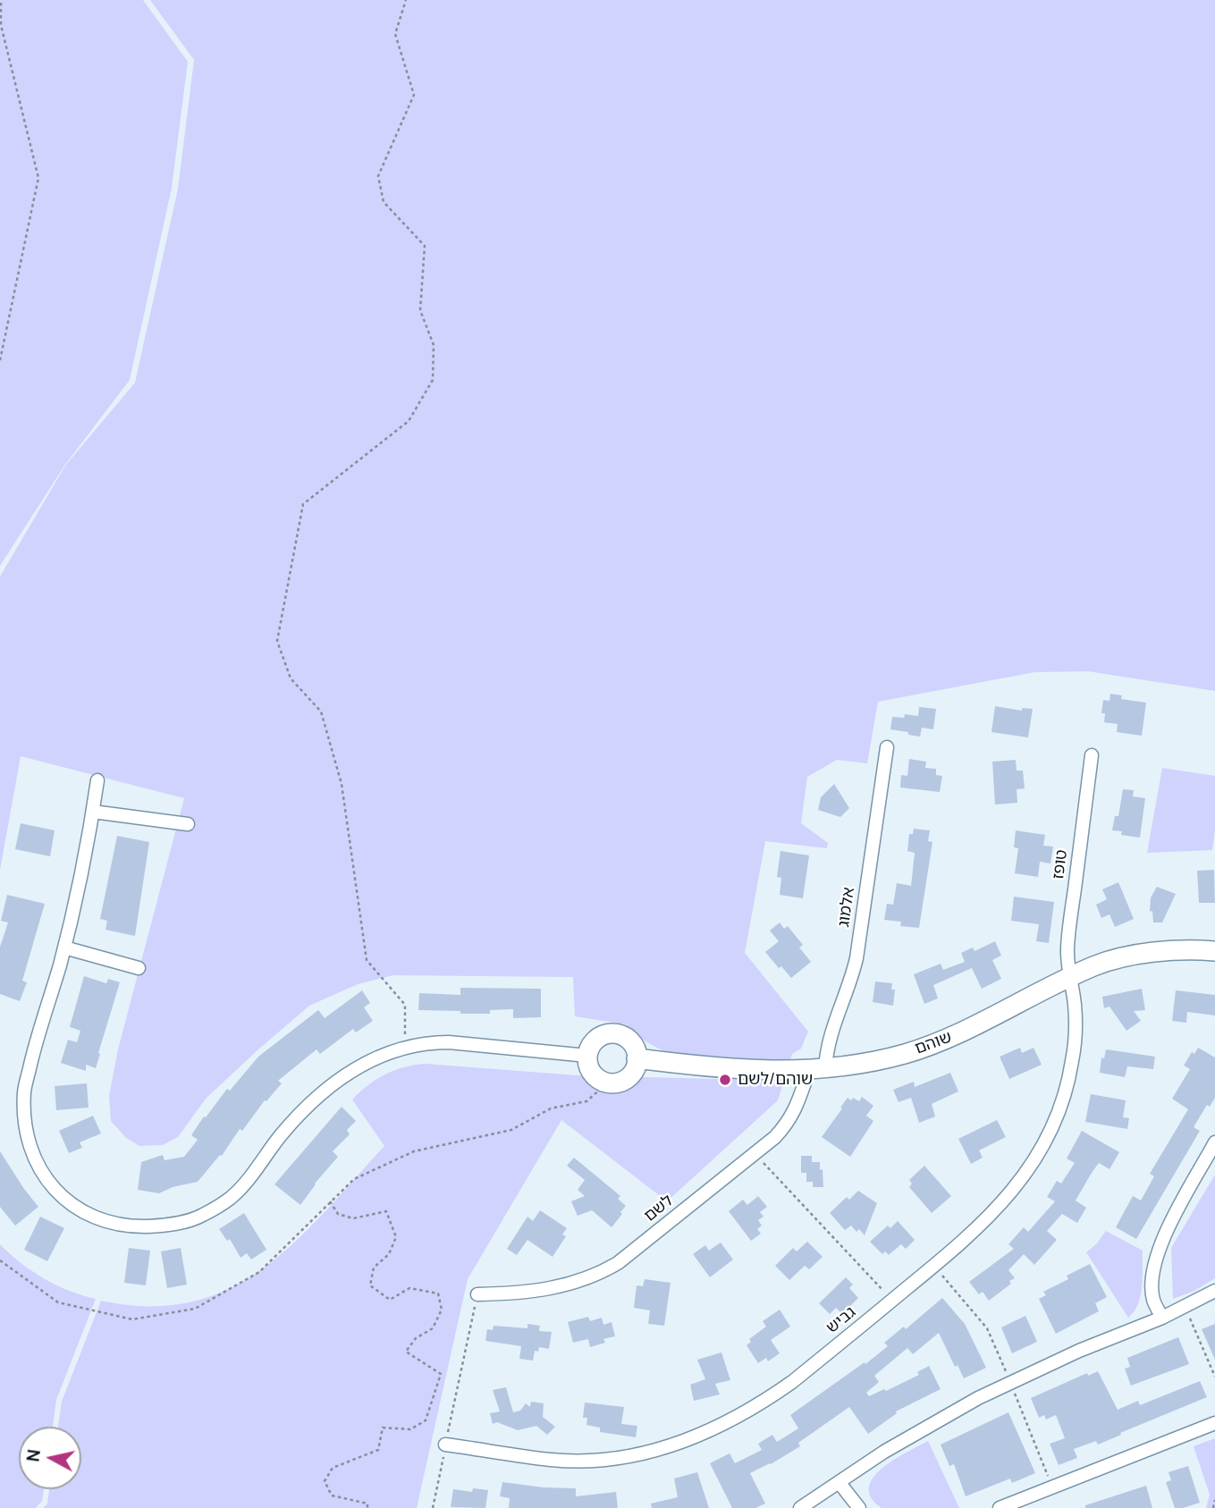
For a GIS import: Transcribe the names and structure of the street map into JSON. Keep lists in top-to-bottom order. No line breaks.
{"streets":{"street":["טופז","אלמוג","שוהם","לשם","גביש"]},"crossings":[["טופז","שוהם"],["טופז","גביש"],["אלמוג","שוהם"],["אלמוג","לשם"],["שוהם","לשם"],["שוהם","גביש"]],"places":["שוהם/לשם"],"north":"left"}
